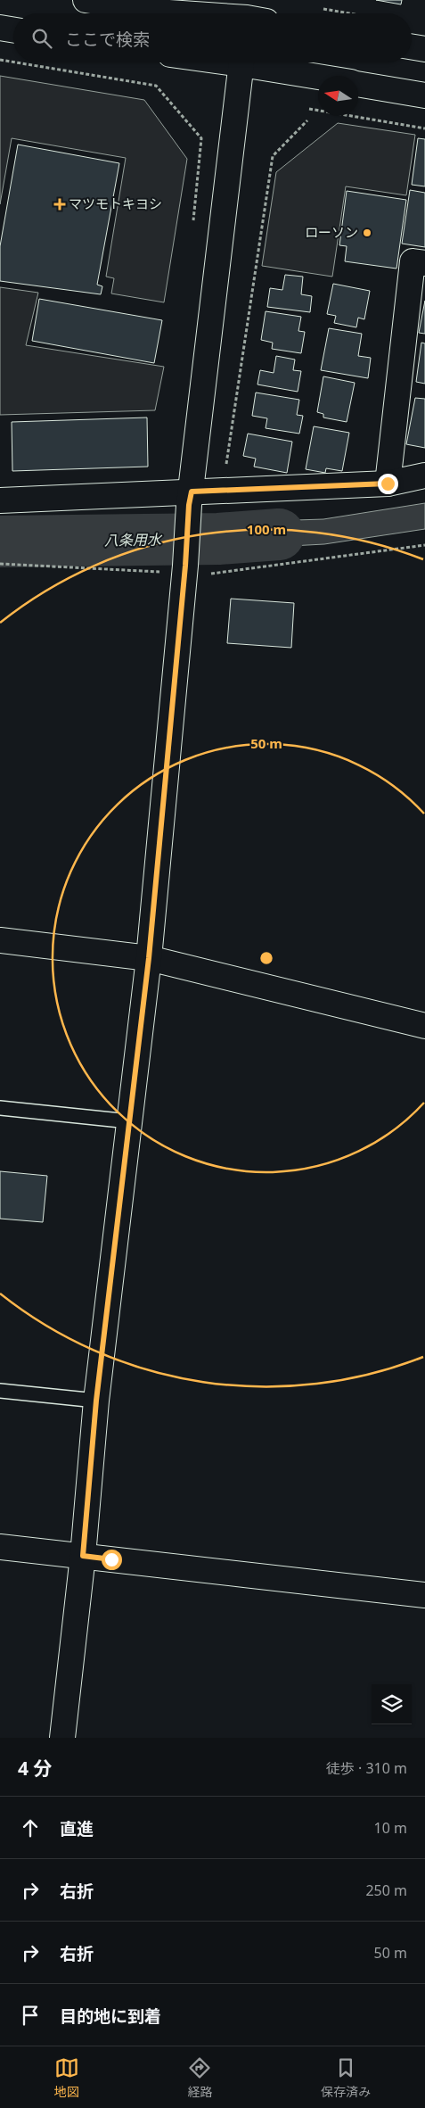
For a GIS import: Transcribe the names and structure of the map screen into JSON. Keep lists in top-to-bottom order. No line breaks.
{"water":["八条用水"],"places":{"health":["マツモトキヨシ"],"other":["ローソン"]},"north":"left","page":{"search":"ここで検索","heading":["4 分","徒歩 · 310 m"],"list":[["直進","10 m"],["右折","250 m"],["右折","50 m"],"目的地に到着"],"nav":["地図","経路","保存済み"]},"rings":["100 m","50 m"]}
